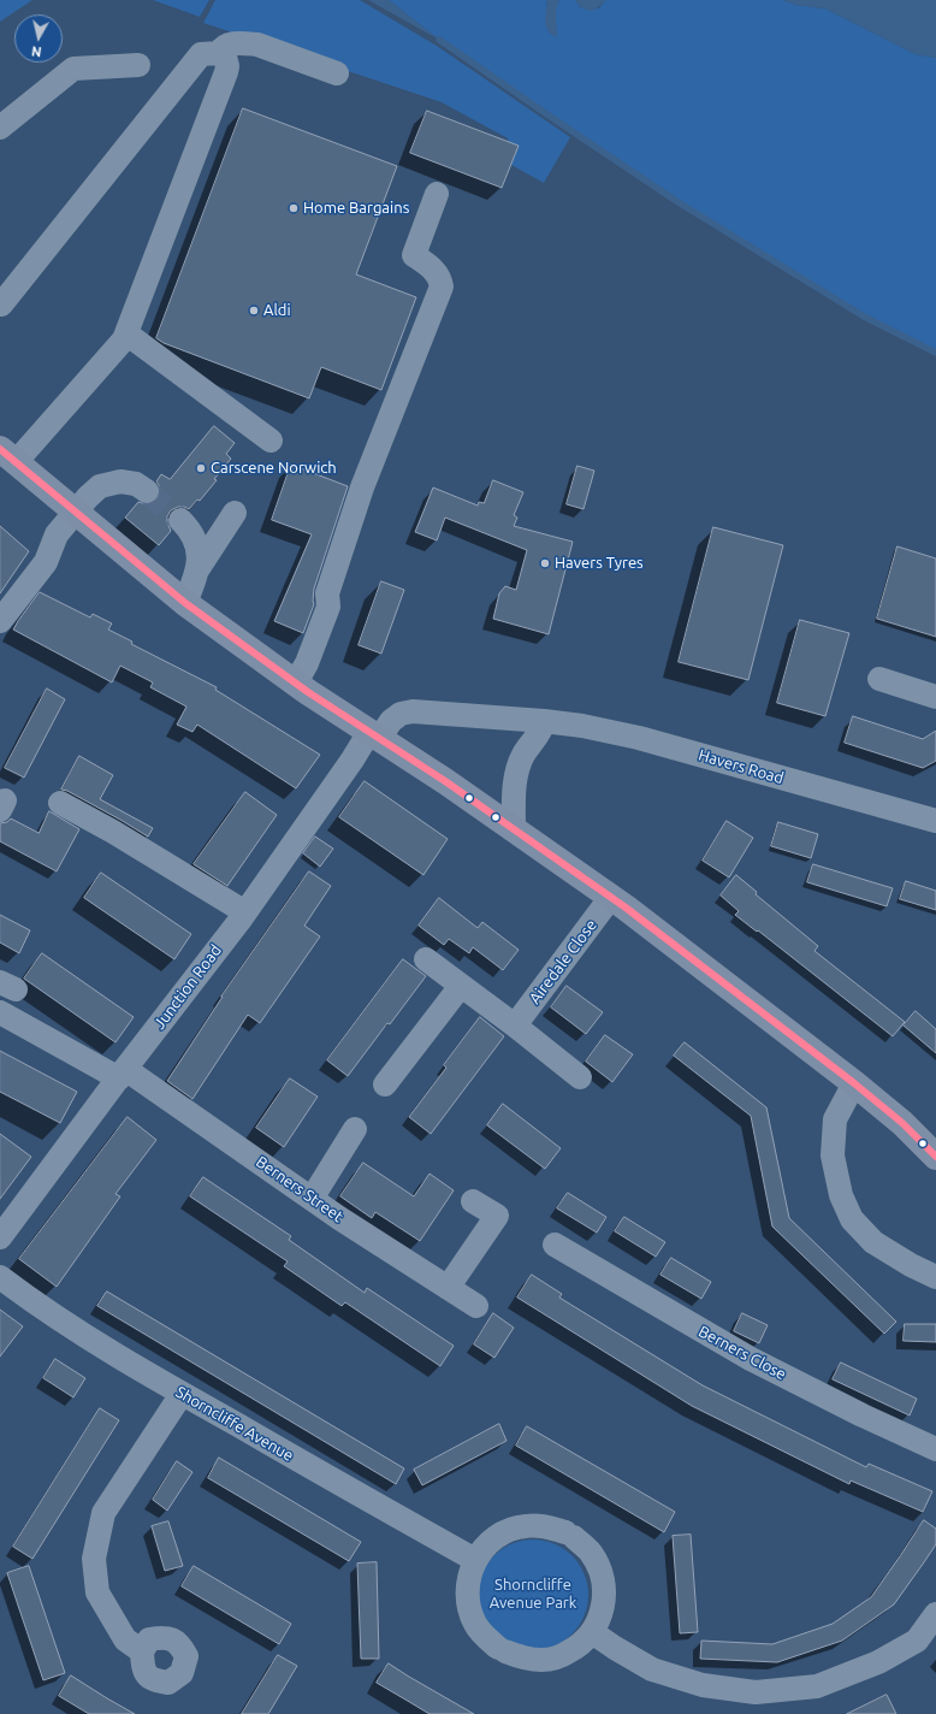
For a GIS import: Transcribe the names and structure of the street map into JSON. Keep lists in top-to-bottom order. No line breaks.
{"streets":{"street":["Havers Road","Airedale Close","Junction Road","Berners Street","Berners Close","Shorncliffe Avenue"]},"crossings":[["Havers Road","Junction Road"],["Junction Road","Berners Street"]],"parks":["Shorncliffe Avenue Park"],"places":["Home Bargains","Aldi","Carscene Norwich","Havers Tyres"],"north":"bottom"}
